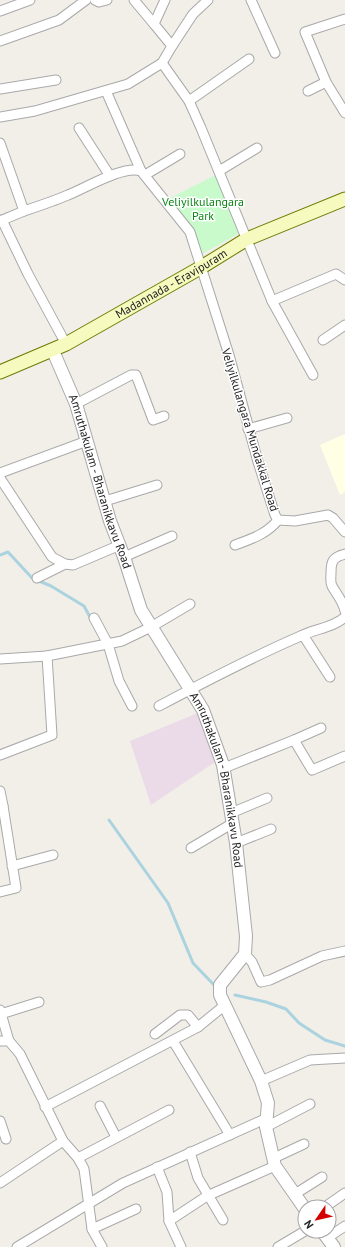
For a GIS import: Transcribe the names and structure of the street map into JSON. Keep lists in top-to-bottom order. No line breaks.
{"streets":{"main road":["Madannada - Eravipuram"],"street":["Veliyilkulangara Mundakkal Road","Amruthakulam - Bharanikkavu Road"]},"crossings":[["Madannada - Eravipuram","Veliyilkulangara Mundakkal Road"],["Madannada - Eravipuram","Amruthakulam - Bharanikkavu Road"]],"parks":["Veliyilkulangara Park"],"north":"bottom left"}
